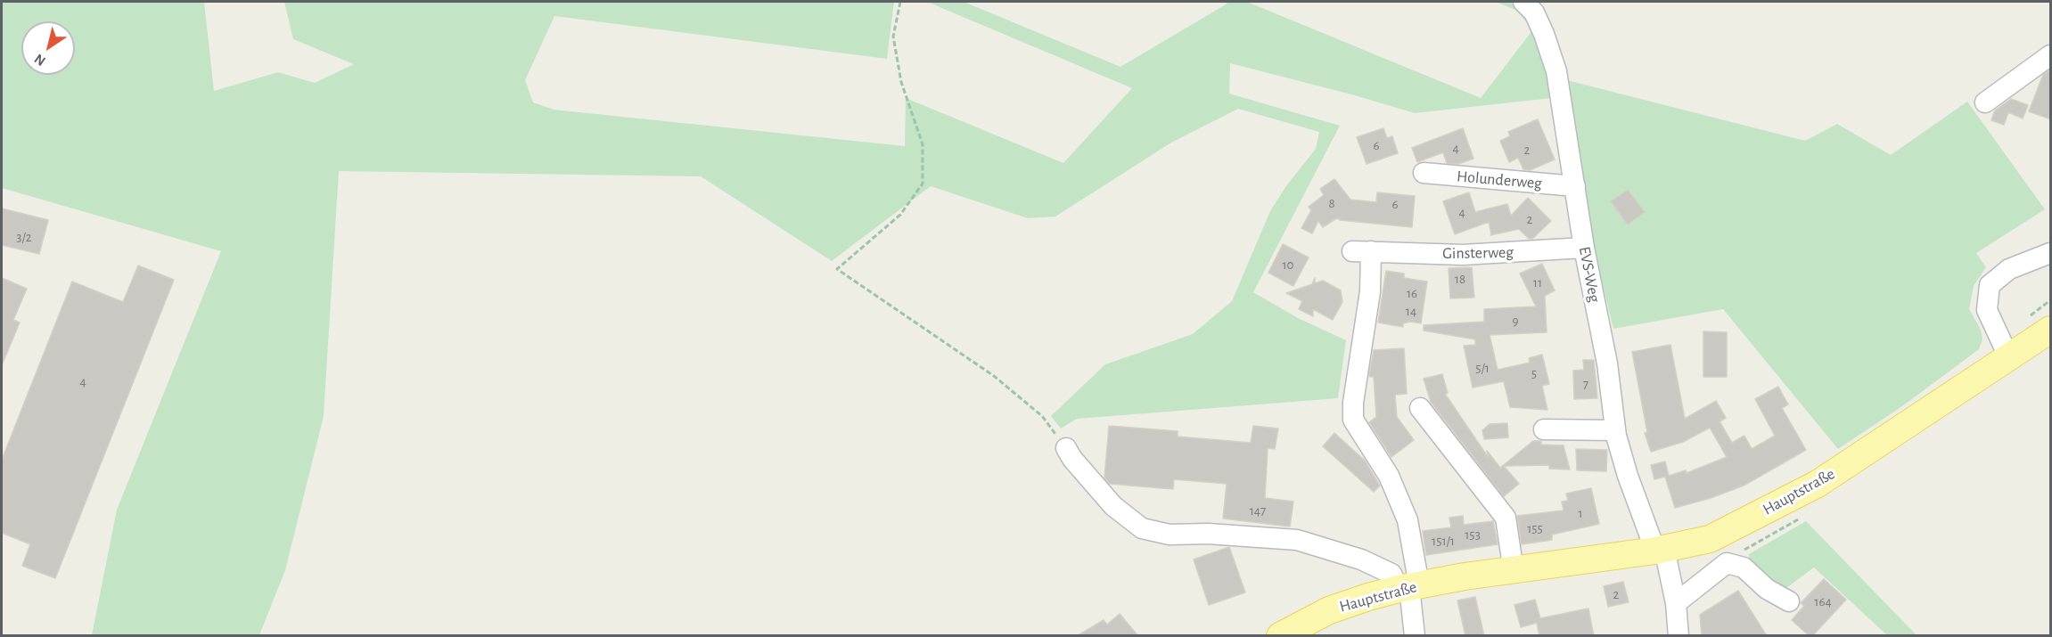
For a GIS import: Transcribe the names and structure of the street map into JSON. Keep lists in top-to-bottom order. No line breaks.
{"streets":{"main road":["Hauptstraße"],"street":["Holunderweg","Ginsterweg","EVS-Weg"]},"crossings":[["Holunderweg","EVS-Weg"],["Ginsterweg","EVS-Weg"],["Ginsterweg","Hauptstraße"],["EVS-Weg","Hauptstraße"]],"house_numbers":["6","4","2","8","6","4","2","3/2","10","18","11","16","14","9","5/1","5","4","7","147","1","155","153","151/1","2","164"],"north":"bottom left"}
